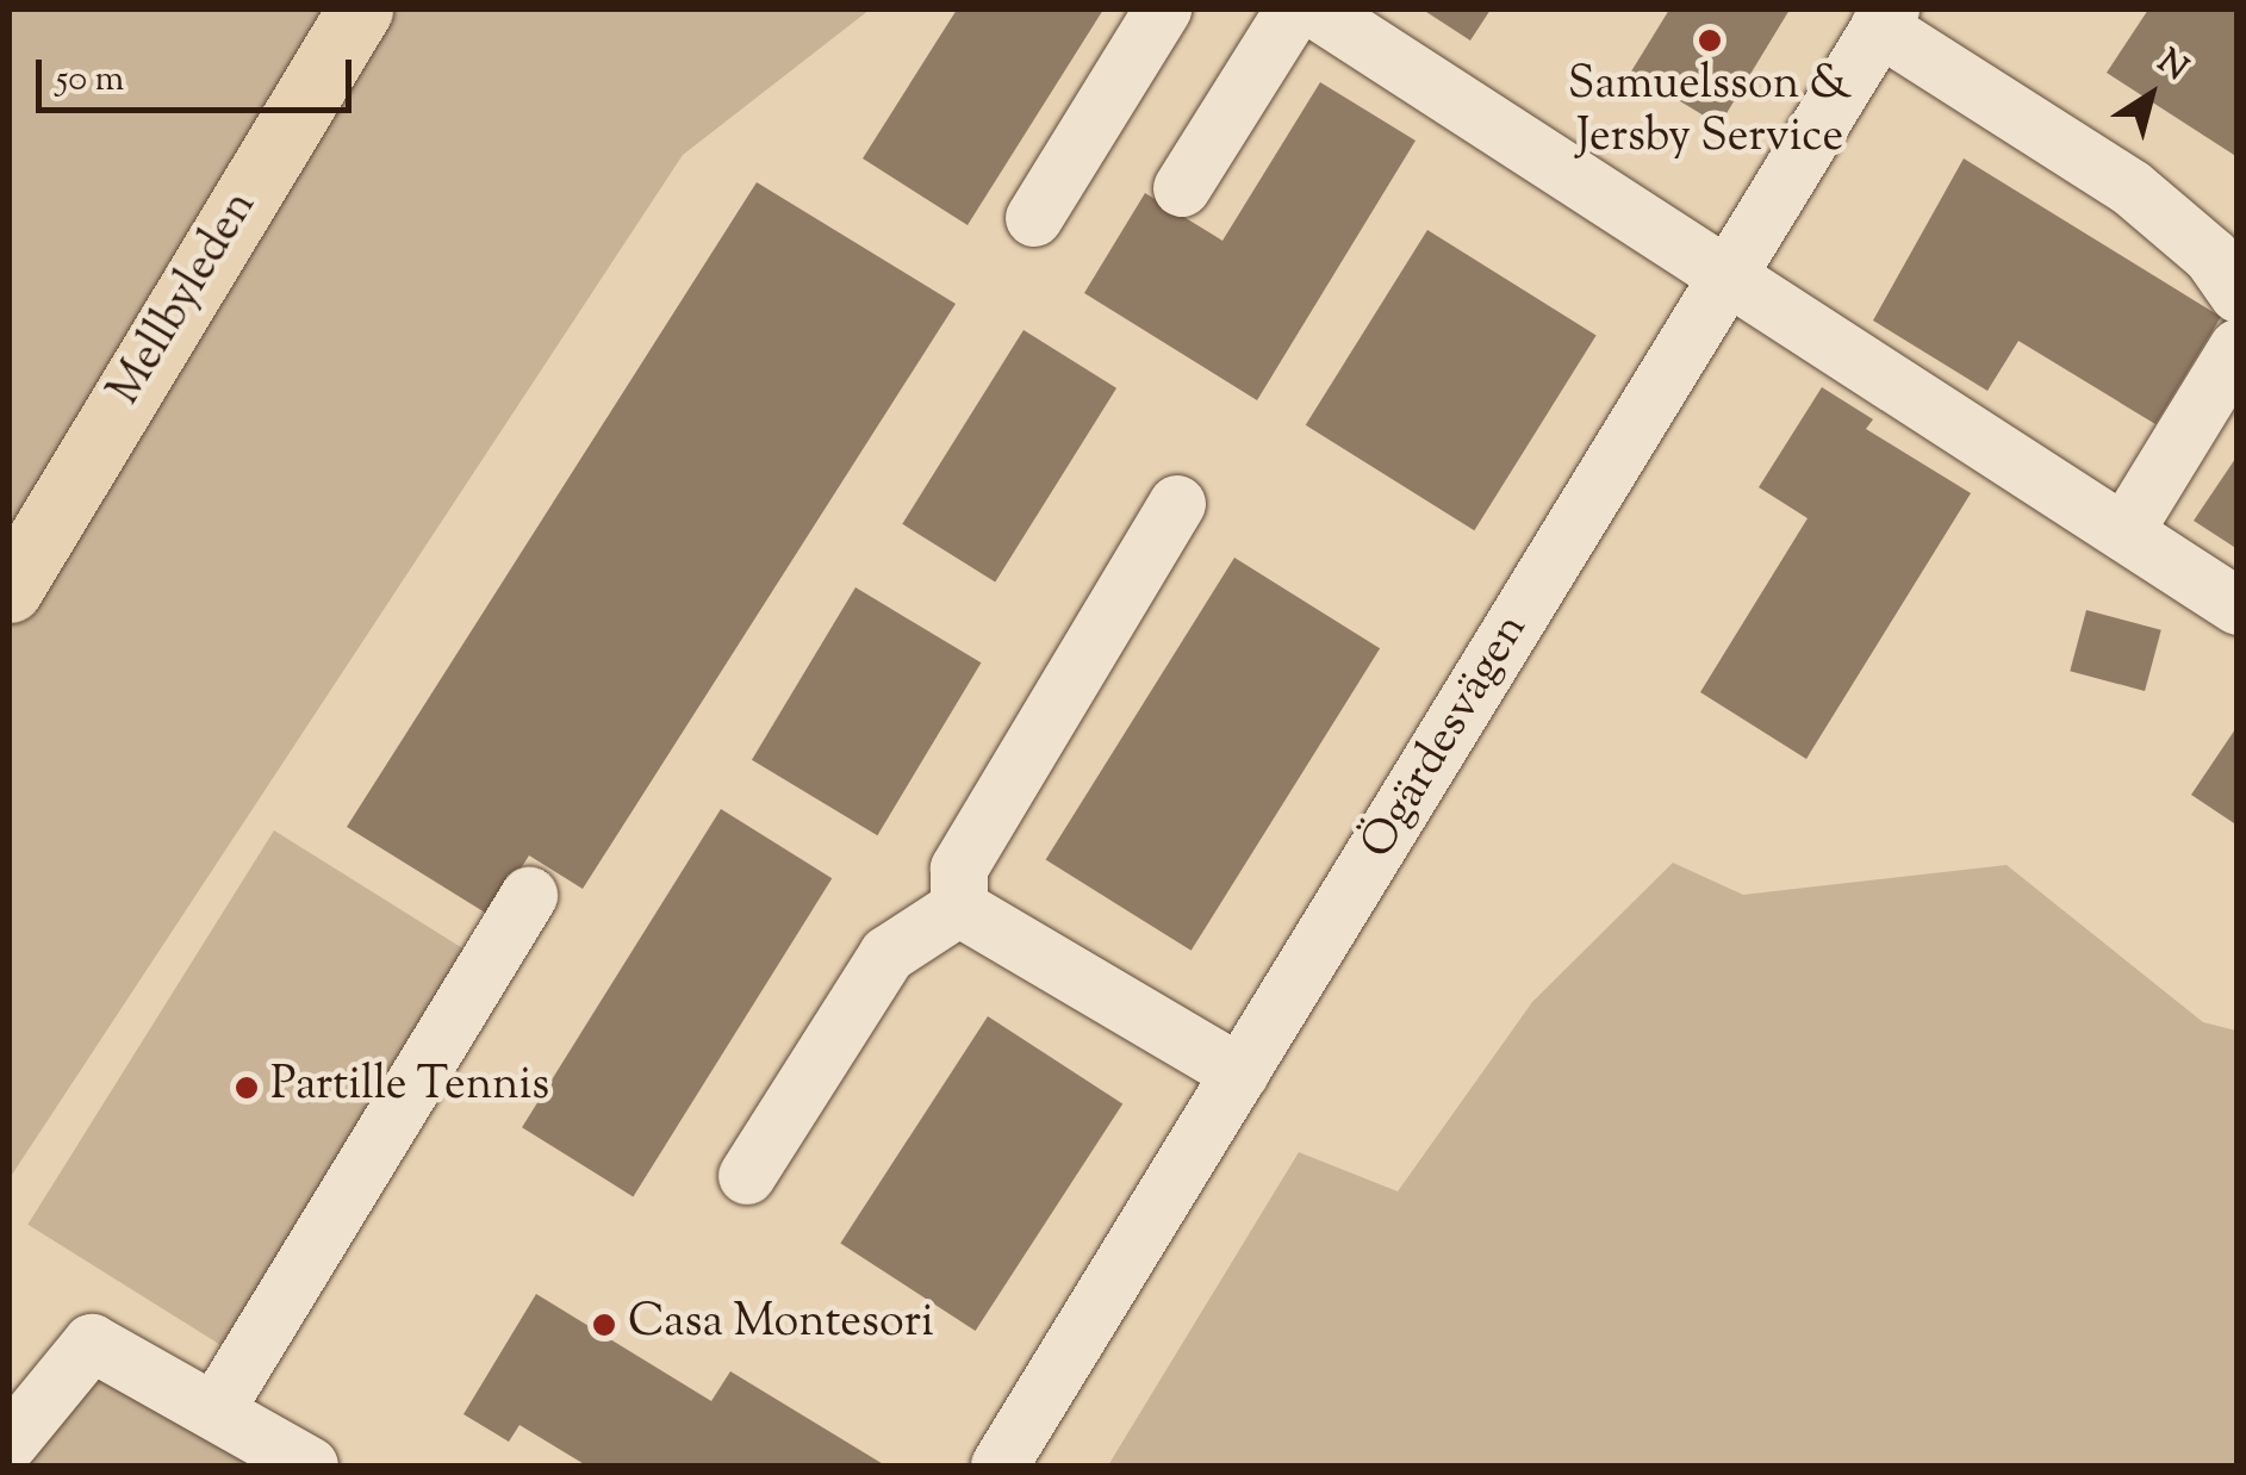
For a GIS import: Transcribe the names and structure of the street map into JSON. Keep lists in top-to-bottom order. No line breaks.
{"streets":{"main road":["Mellbyleden"],"street":["Ögärdesvägen"]},"places":["Samuelsson & Jersby Service","Partille Tennis","Casa Montesori"],"scale_bar":"50 m","north":"top right"}
